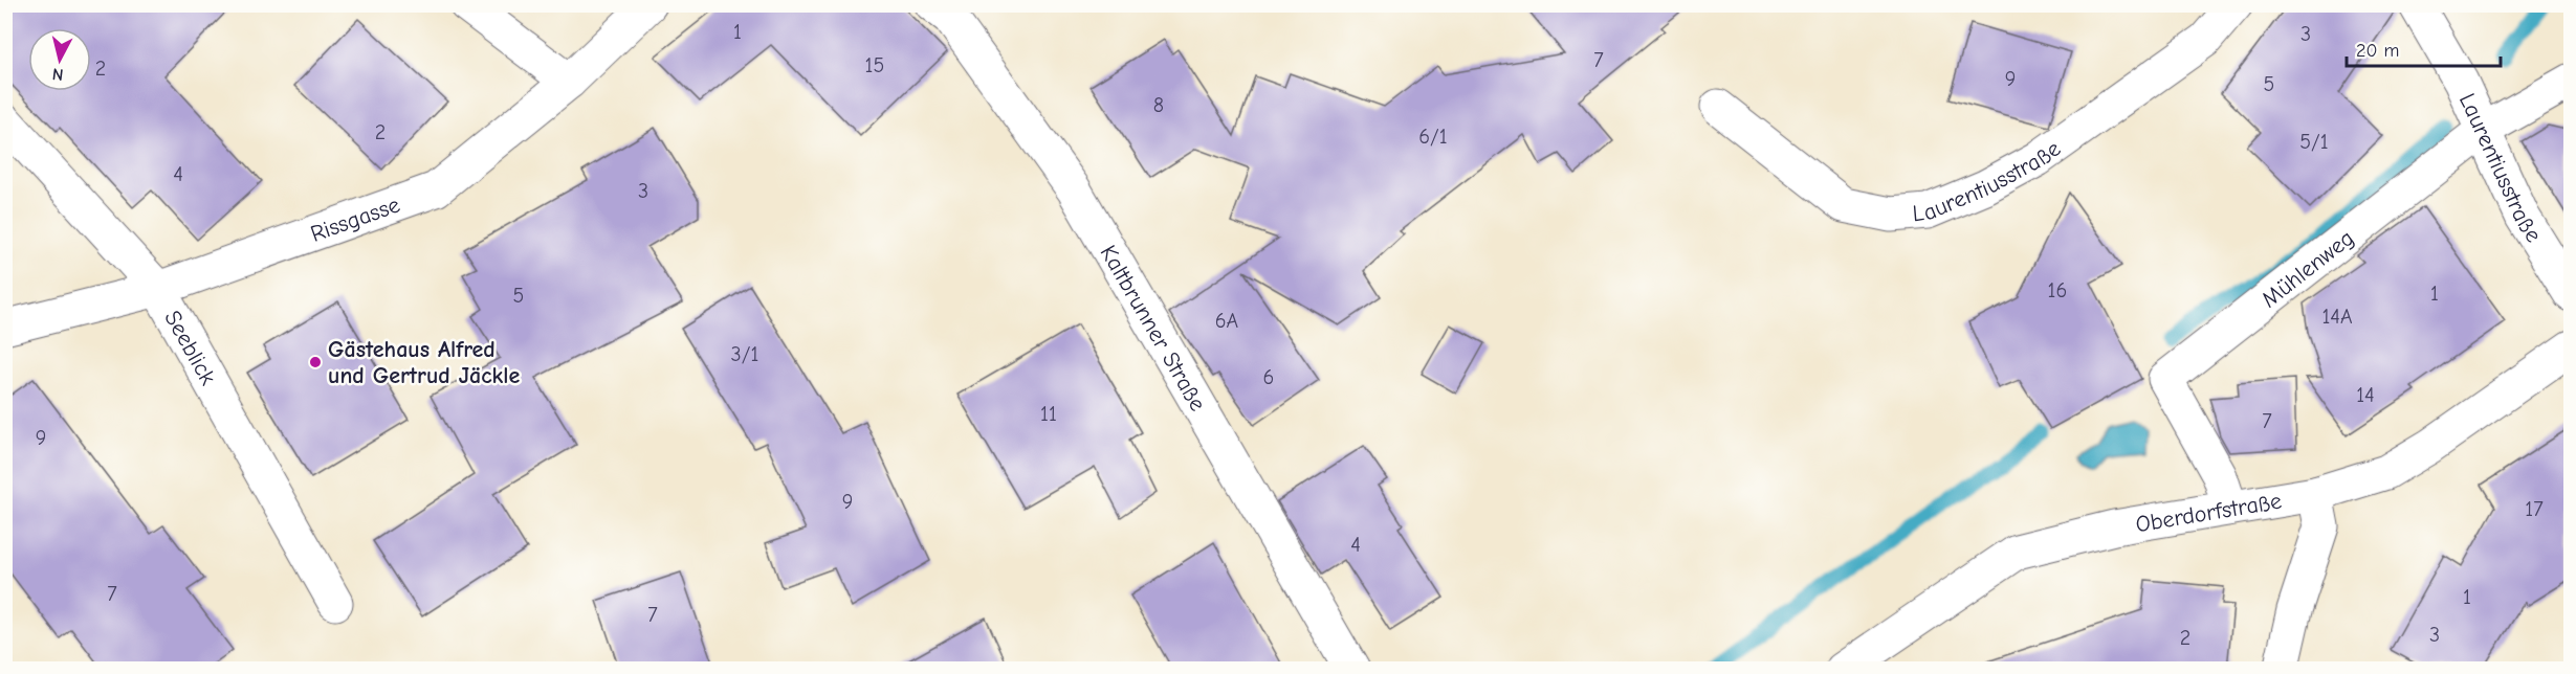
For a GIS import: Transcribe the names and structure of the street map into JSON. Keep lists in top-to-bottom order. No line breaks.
{"streets":{"street":["Laurentiusstraße","Rissgasse","Mühlenweg","Kaltbrunner Straße","Seeblick","Oberdorfstraße"]},"crossings":[["Laurentiusstraße","Mühlenweg"],["Rissgasse","Seeblick"],["Mühlenweg","Oberdorfstraße"]],"places":["Gästehaus Alfred und Gertrud Jäckle"],"house_numbers":["1","3","7","15","2","9","5","8","2","6/1","5/1","4","3","16","1","5","14A","6A","3/1","6","14","11","7","9","9","17","4","7","1","7","3","2"],"scale_bar":"20 m","north":"bottom"}
